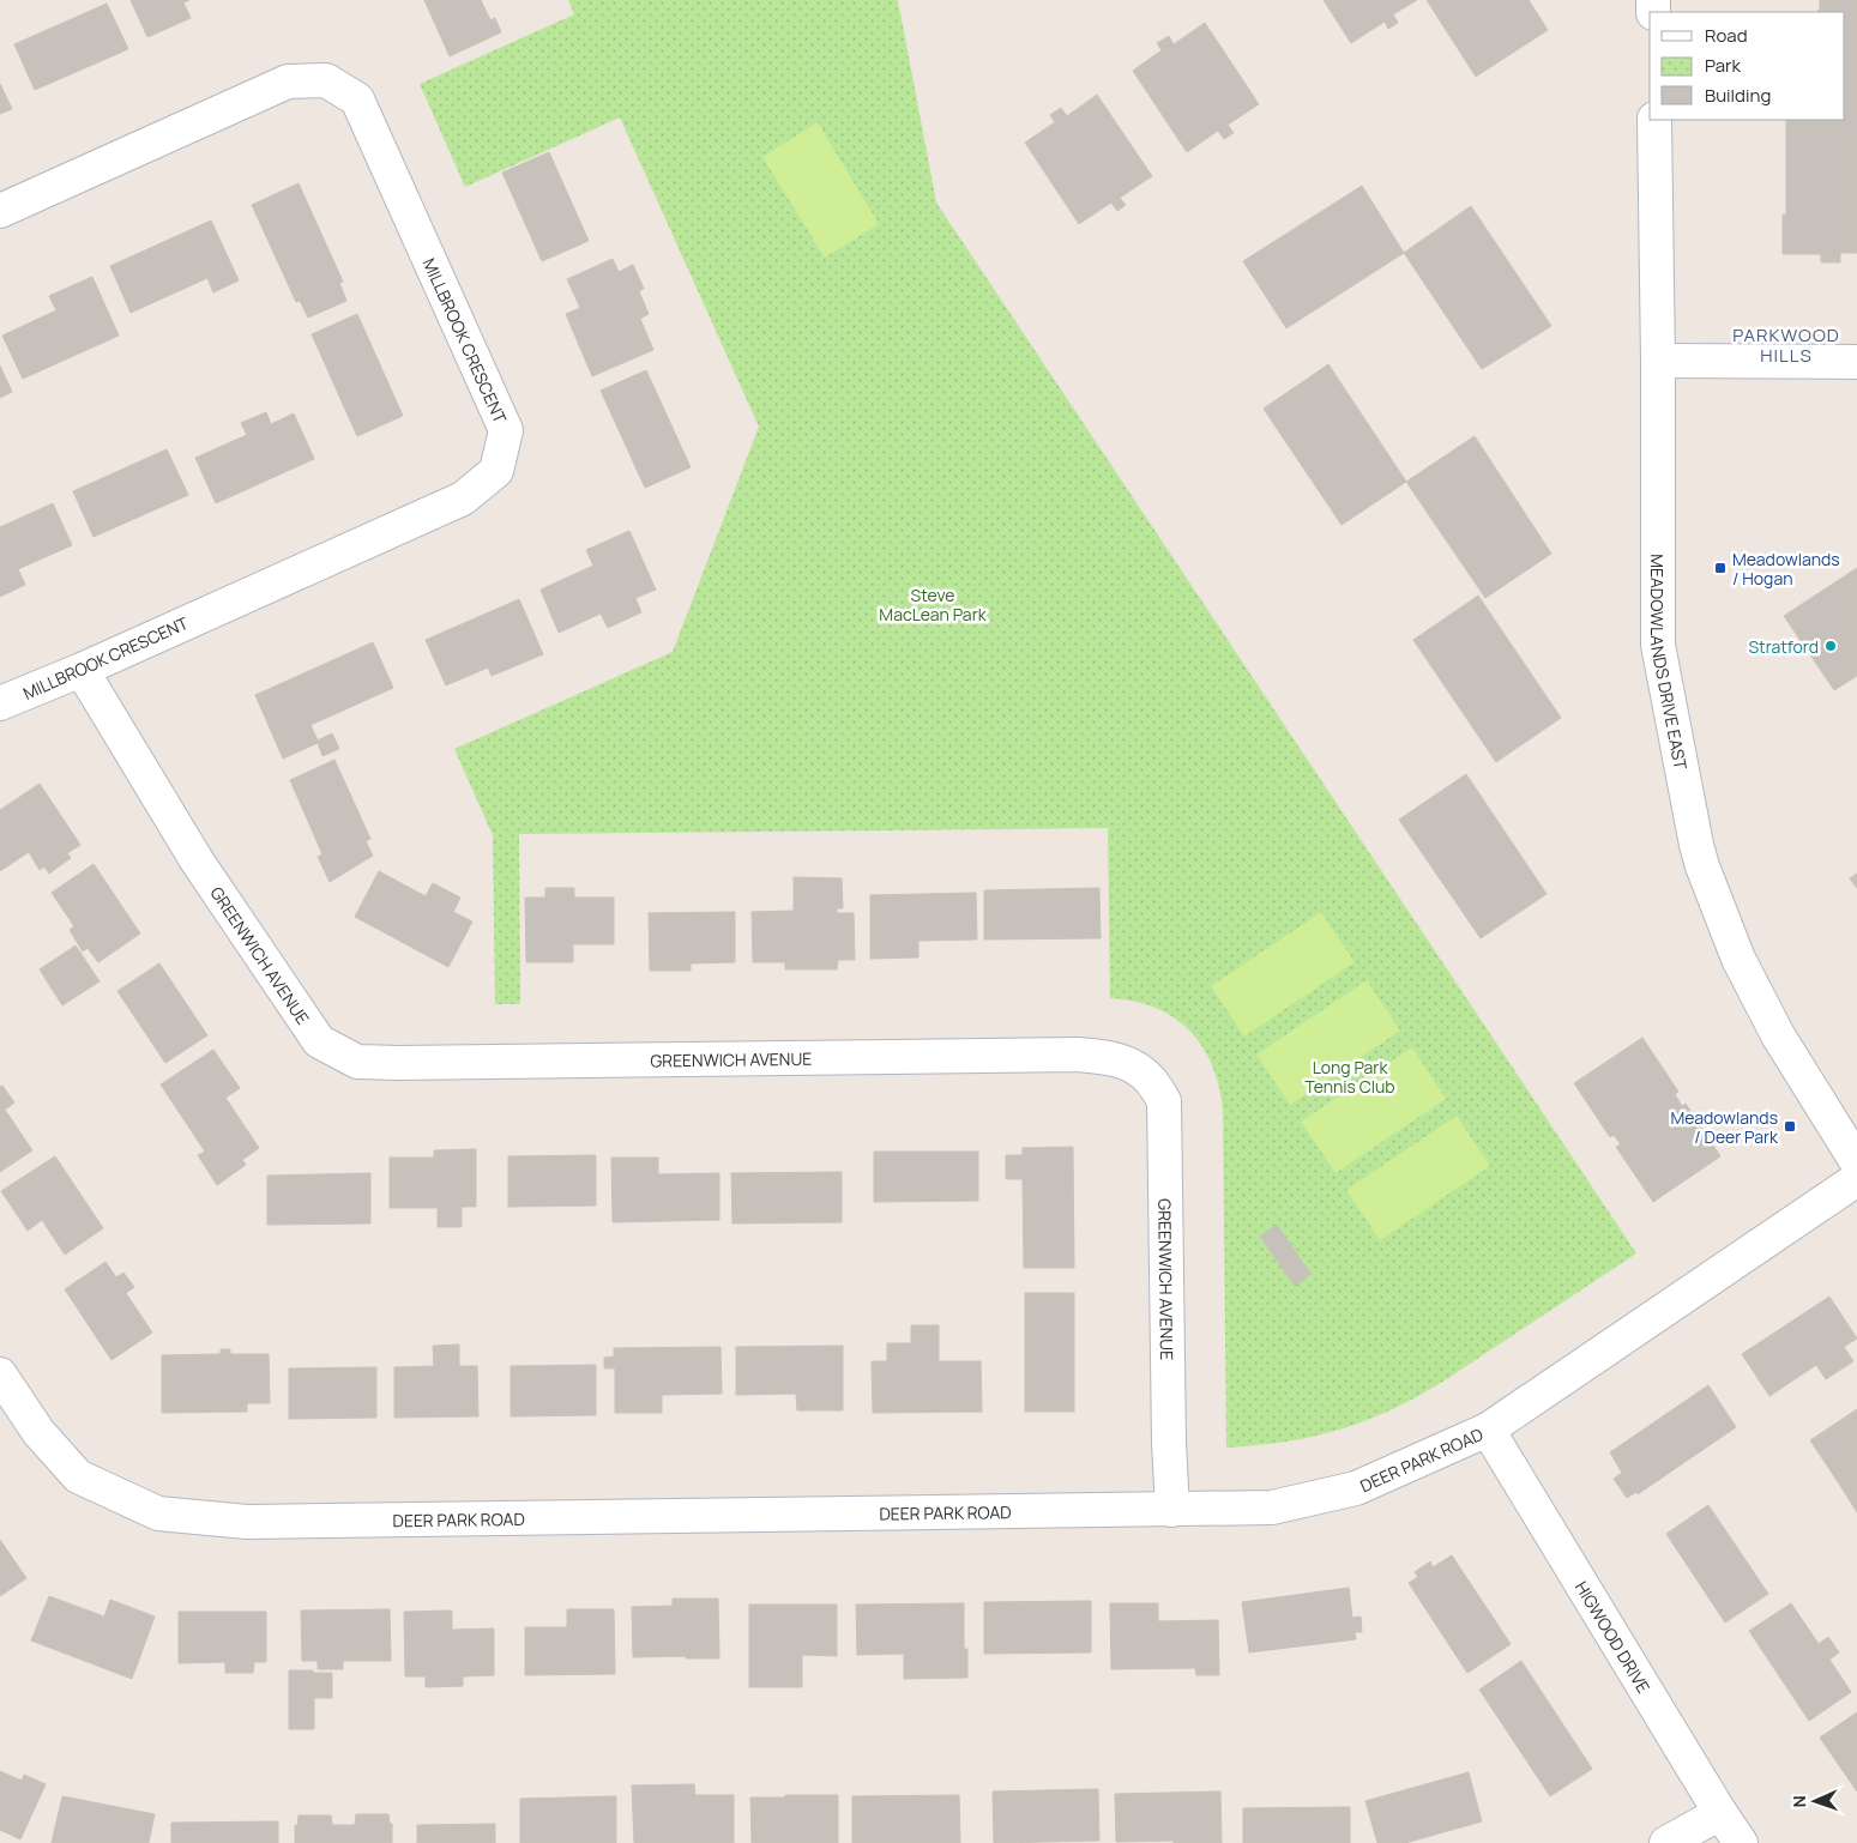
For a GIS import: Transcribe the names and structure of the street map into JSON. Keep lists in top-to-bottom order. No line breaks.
{"streets":{"street":["MILLBROOK CRESCENT","MEADOWLANDS DRIVE EAST","GREENWICH AVENUE","DEER PARK ROAD","HIGWOOD DRIVE"]},"crossings":[["MILLBROOK CRESCENT","GREENWICH AVENUE"],["GREENWICH AVENUE","DEER PARK ROAD"],["DEER PARK ROAD","HIGWOOD DRIVE"]],"districts":["PARKWOOD HILLS"],"parks":["Steve MacLean Park","Long Park Tennis Club"],"places":{"transit":["Meadowlands / Hogan","Meadowlands / Deer Park"],"other":["Stratford"]},"legend":["Road","Park","Building"],"north":"left"}
